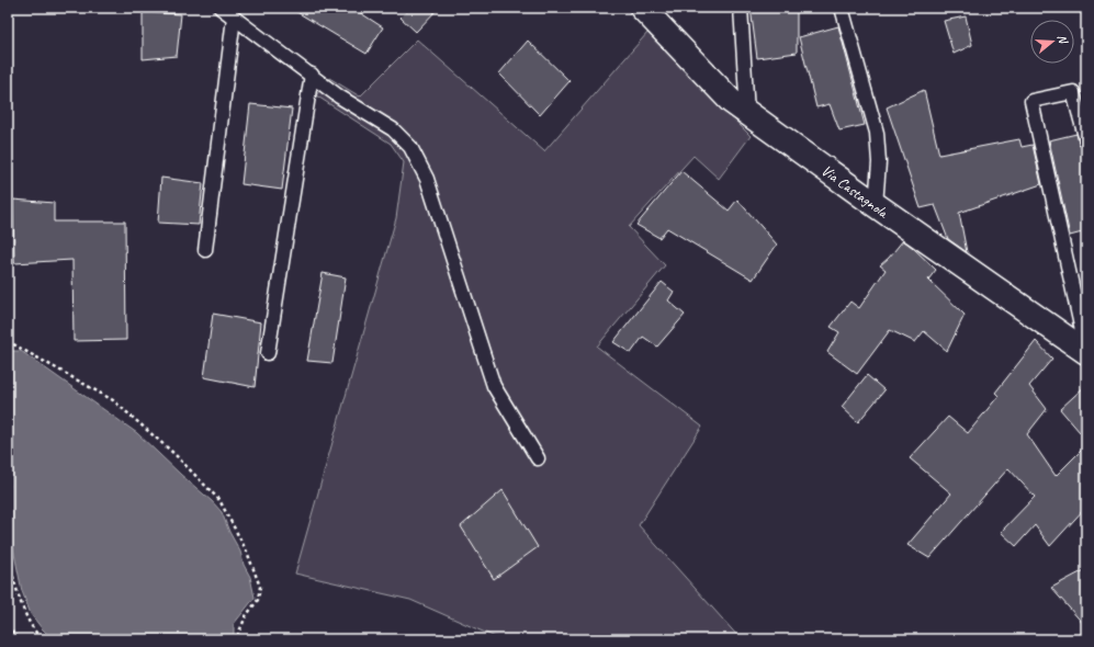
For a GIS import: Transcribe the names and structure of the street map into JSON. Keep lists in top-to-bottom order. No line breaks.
{"streets":{"street":["Via Castagnola"]},"north":"right"}
